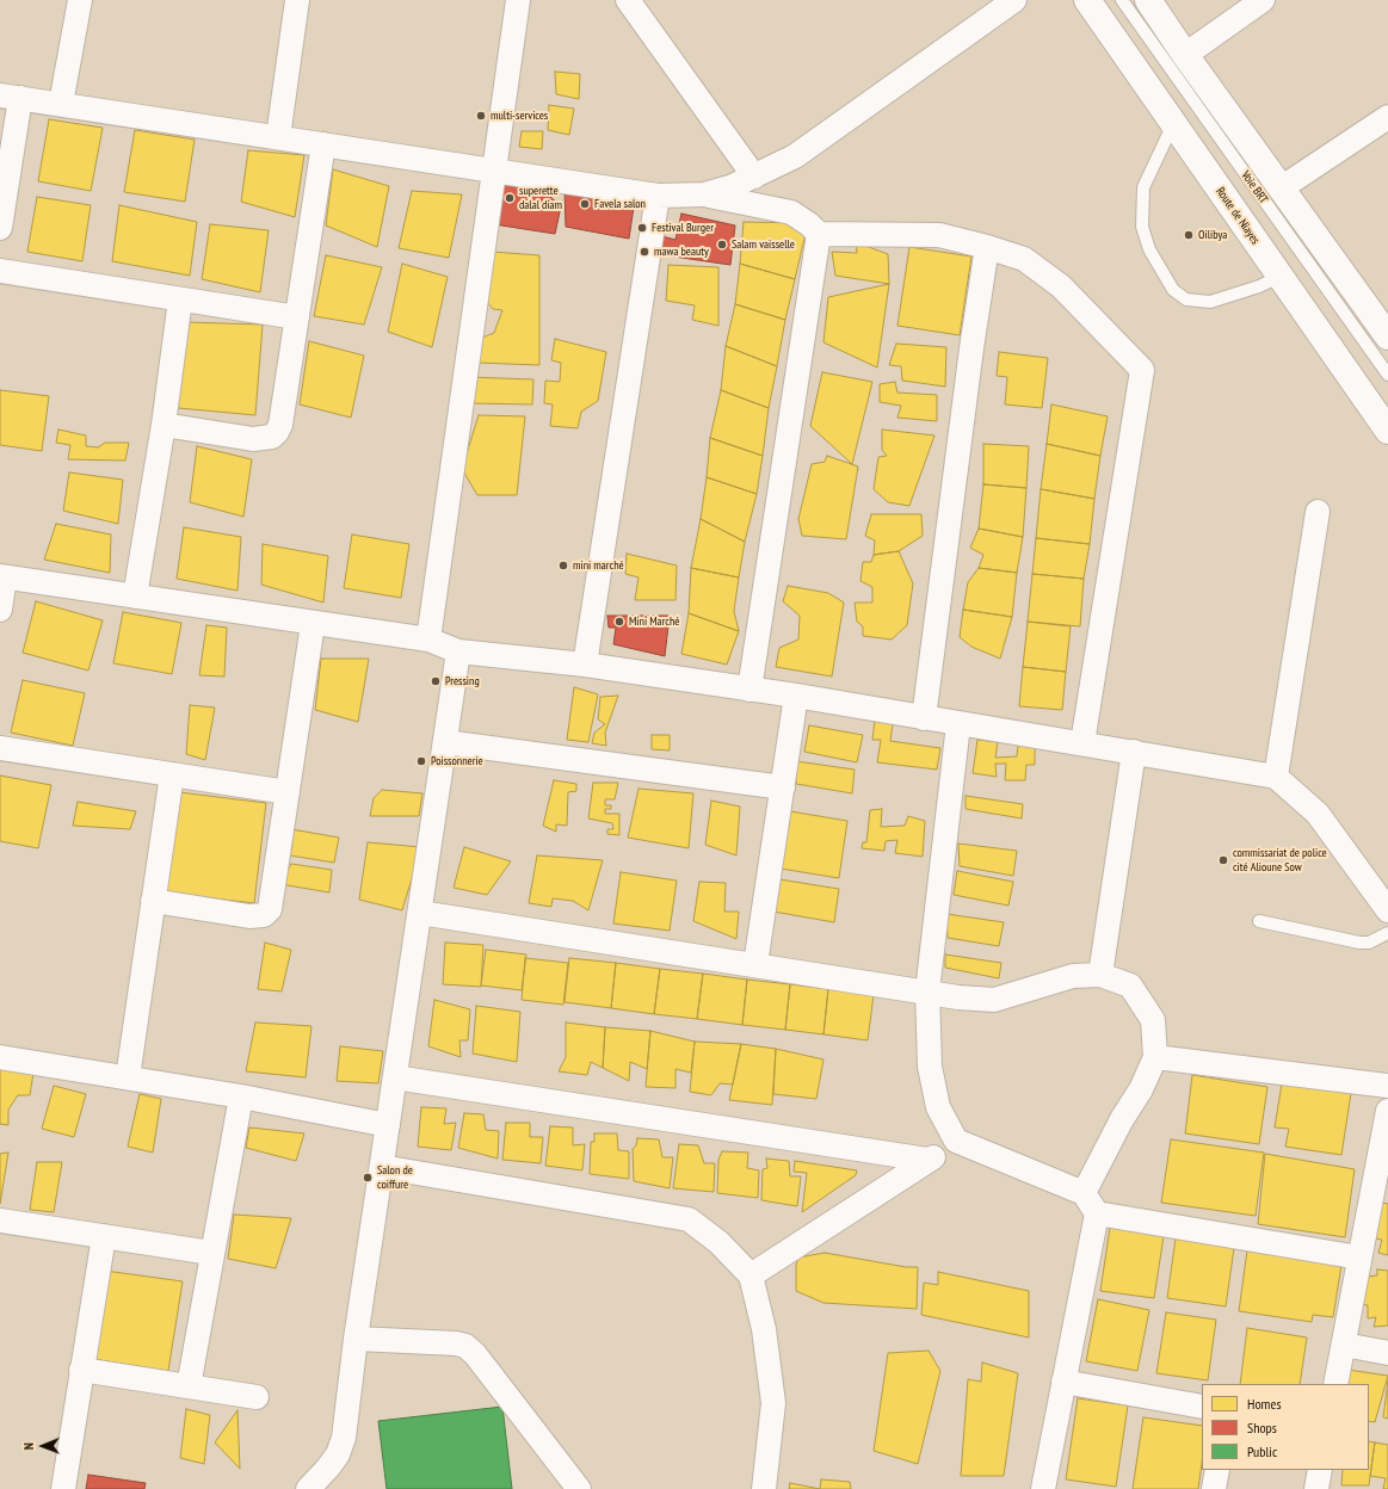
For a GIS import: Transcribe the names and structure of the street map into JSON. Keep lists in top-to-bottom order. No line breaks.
{"streets":{"main road":["Route de Niayes"],"lane":["Voie BRT"]},"places":["multi-services","superette dalal diam","Favela salon","Festival Burger","Oilibya","Salam vaisselle","mawa beauty","mini marché","Mini Marché","Pressing","Poissonnerie","commissariat de police cité Alioune Sow","Salon de coiffure"],"legend":["Homes","Shops","Public"],"north":"left"}
